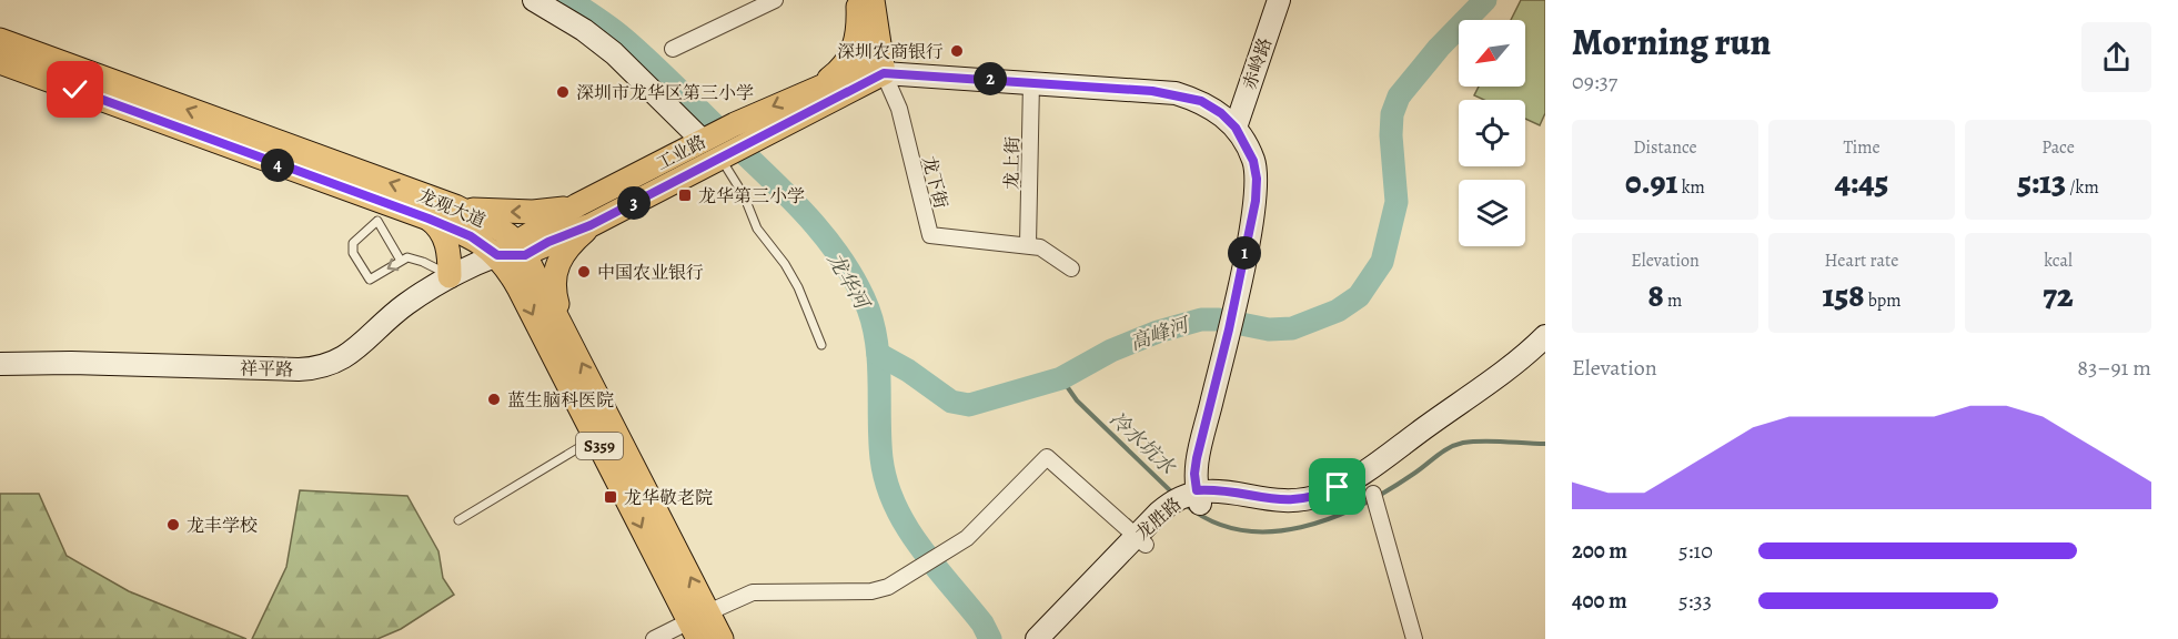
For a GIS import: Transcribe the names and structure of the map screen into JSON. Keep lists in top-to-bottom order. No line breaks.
{"streets":{"main road":["工业路","龙观大道","S359"],"street":["赤岭路","龙上街","龙下街","祥平路","龙胜路"]},"crossings":[["工业路","龙下街"],["工业路","龙观大道"],["工业路","祥平路"],["龙上街","龙下街"],["龙观大道","祥平路"]],"water":["龙华河","高峰河","冷水坑水"],"places":{"other":["深圳农商银行","深圳市龙华区第三小学","中国农业银行","蓝生脑科医院","龙丰学校"],"transit":["龙华第三小学","龙华敬老院"]},"north":"bottom left","page":{"heading":["Morning run","09:37"],"pins":["2","4","3","1"],"stats":[["Distance","0.91 km"],["Time","4:45"],["Pace","5:13 /km"],["Elevation","8 m"],["Heart rate","158 bpm"],["kcal","72"]],"chart":["Elevation","83–91 m"],"list":[{"name":"200 m","note":"5:10"},{"name":"400 m","note":"5:33"}]}}
